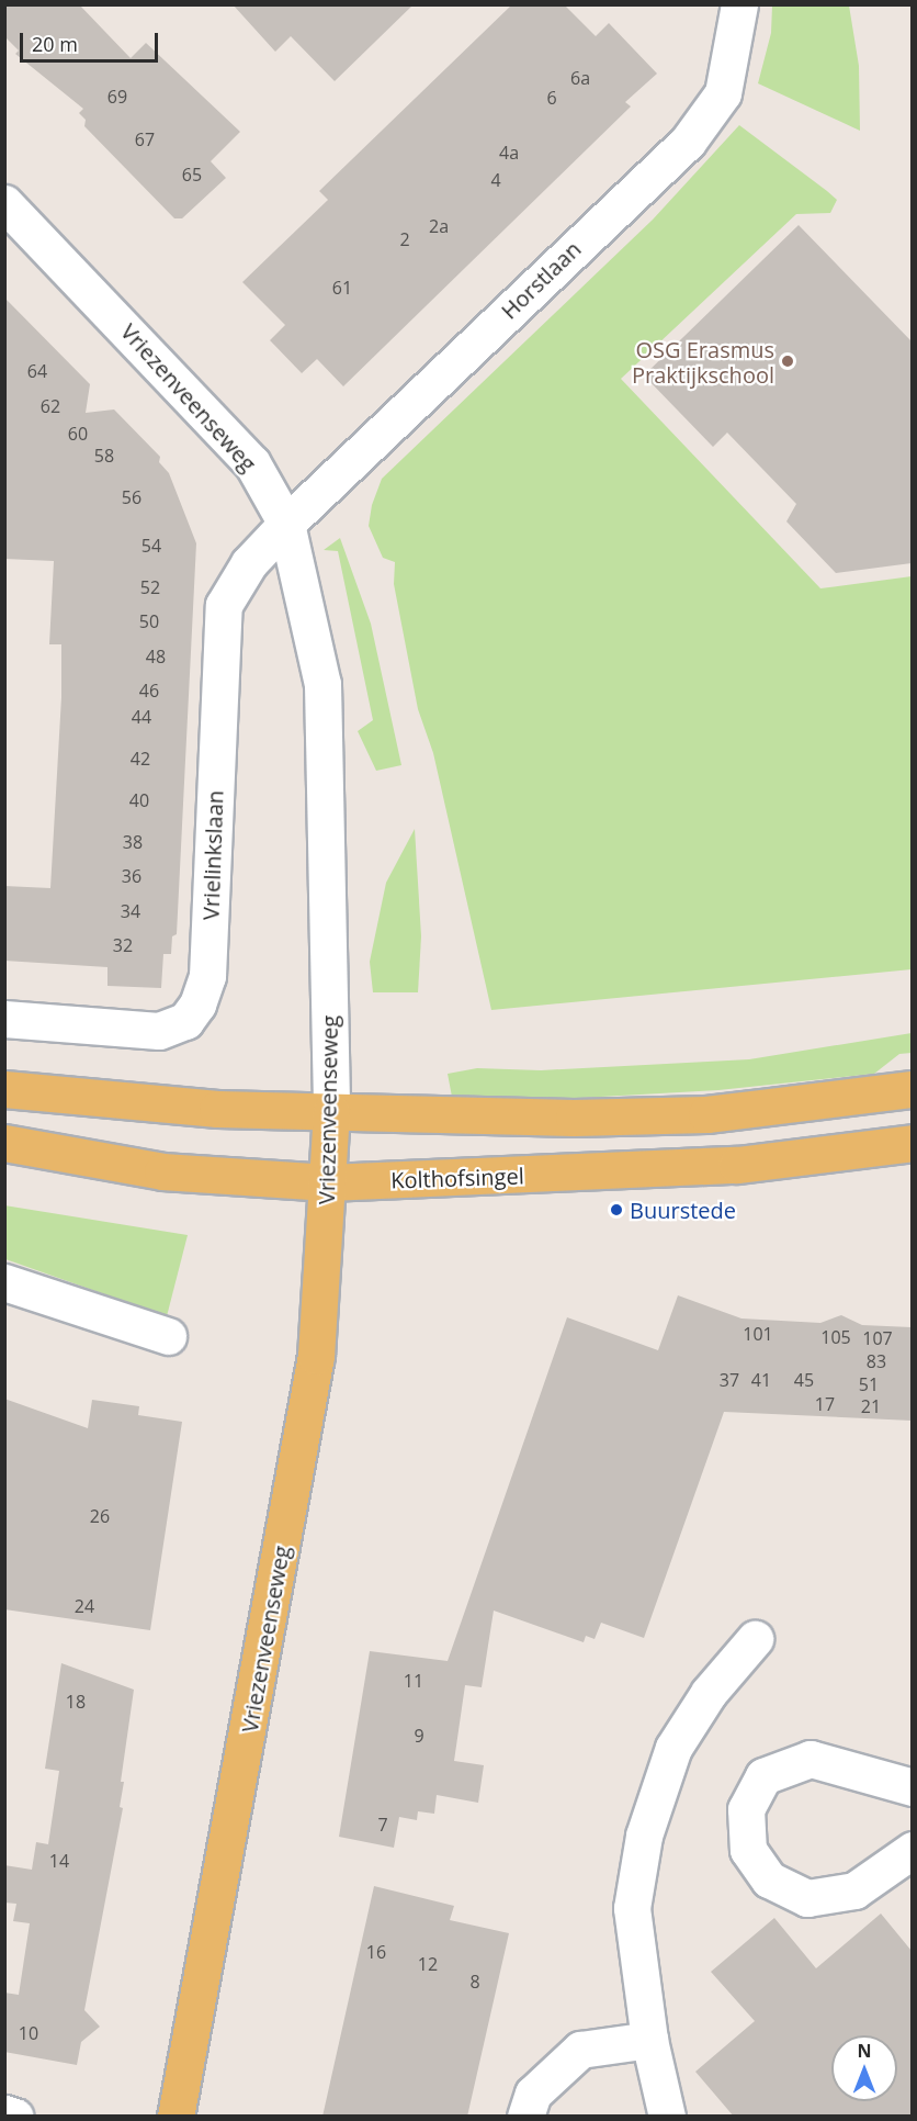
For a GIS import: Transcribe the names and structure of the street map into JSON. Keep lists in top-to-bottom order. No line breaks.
{"streets":{"main road":["Vriezenveenseweg","Kolthofsingel"],"street":["Horstlaan","Vrielinkslaan"]},"crossings":[["Horstlaan","Vriezenveenseweg"],["Horstlaan","Vrielinkslaan"],["Vriezenveenseweg","Vrielinkslaan"],["Vriezenveenseweg","Kolthofsingel"]],"places":["OSG Erasmus Praktijkschool","Buurstede"],"house_numbers":["6a","69","6","67","4a","65","4","2a","2","61","64","62","60","58","56","54","52","50","48","46","44","42","40","38","36","34","32","101","105","107","83","37","41","45","51","17","21","26","24","11","18","9","7","14","16","12","8","10"],"scale_bar":"20 m","north":"top"}
